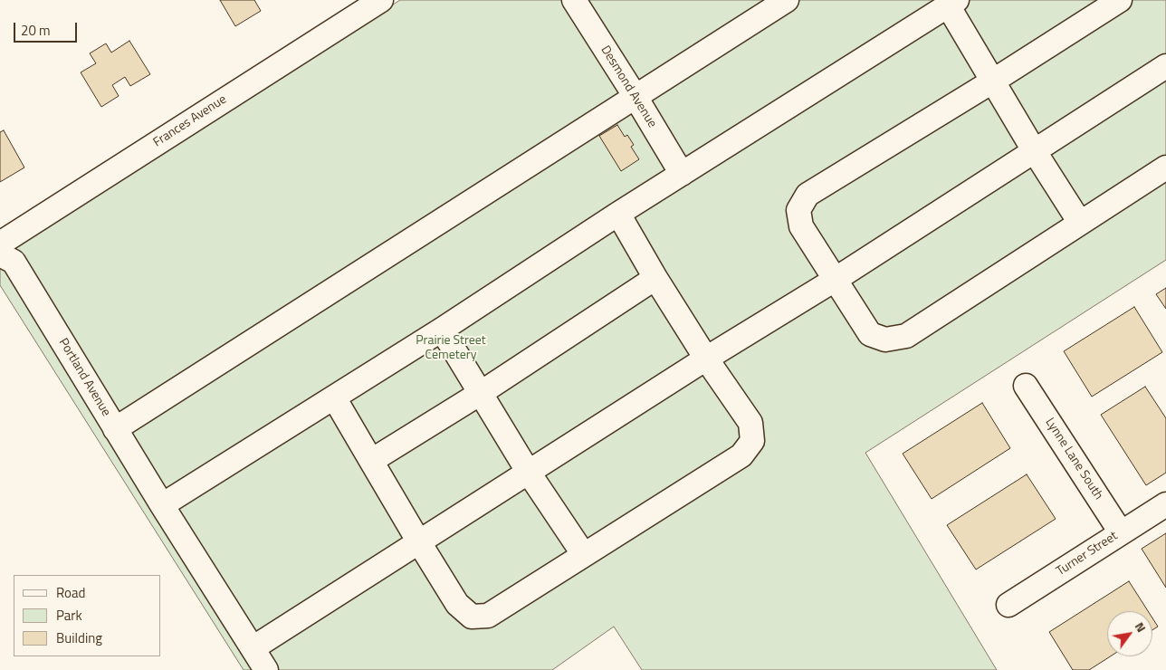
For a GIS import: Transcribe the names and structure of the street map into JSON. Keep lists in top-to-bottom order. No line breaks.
{"streets":{"street":["Desmond Avenue","Frances Avenue","Portland Avenue","Lynne Lane South","Turner Street"]},"crossings":[["Lynne Lane South","Turner Street"]],"parks":["Prairie Street Cemetery"],"legend":["Road","Park","Building"],"scale_bar":"20 m","north":"top right"}
